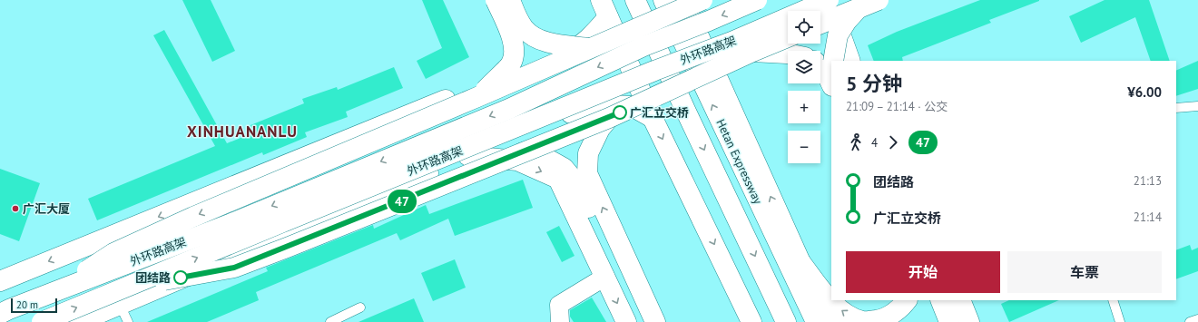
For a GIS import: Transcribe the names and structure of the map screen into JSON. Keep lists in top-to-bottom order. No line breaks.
{"streets":{"main road":["外环路高架","Hetan Expressway"]},"districts":["XINHUANANLU"],"places":["广汇立交桥","广汇大厦","团结路"],"lines":["bus line 47"],"scale_bar":"20 m","page":{"on_map":"47","map_buttons":["+","−"],"heading":["5 分钟","21:09 – 21:14 · 公交","¥6.00"],"legs":["4","47"],"list":[{"name":"团结路","value":"21:13"},{"name":"广汇立交桥","value":"21:14"}],"buttons":["开始","车票"],"scale":"20 m"}}
